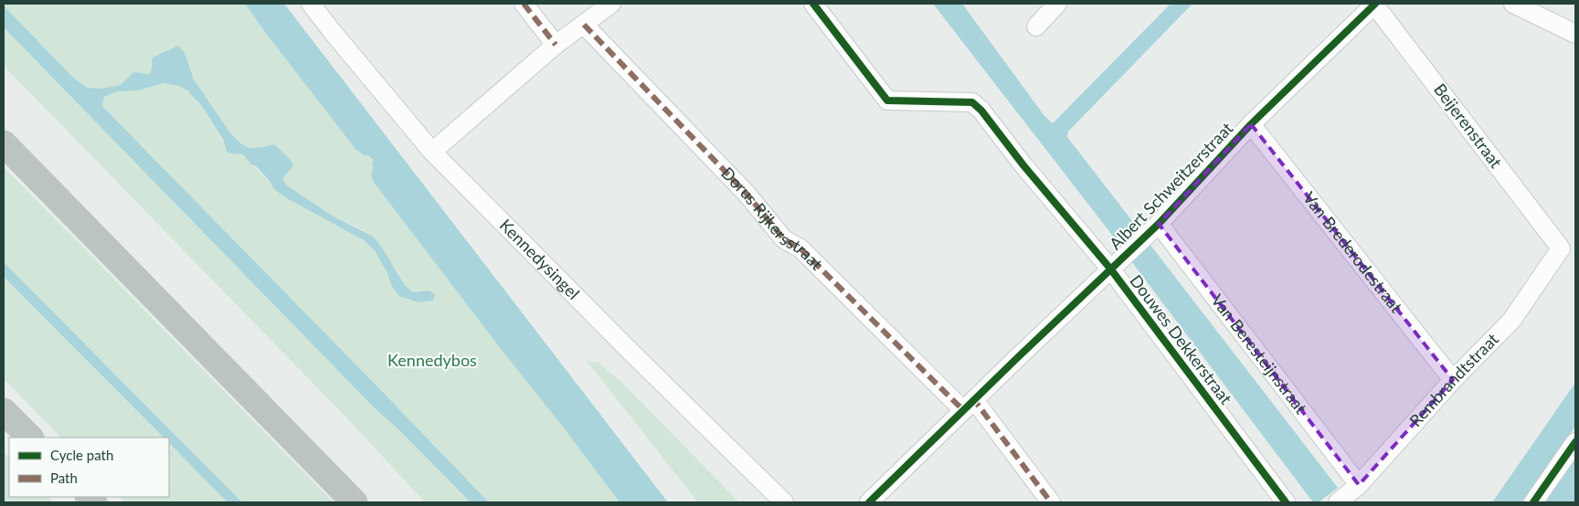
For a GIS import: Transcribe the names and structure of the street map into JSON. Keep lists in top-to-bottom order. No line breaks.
{"streets":{"street":["Beijerenstraat","Albert Schweitzerstraat","Dorus Rijkersstraat","Van Brederodestraat","Kennedysingel","Douwes Dekkerstraat","Van Beresteijnstraat","Rembrandtstraat"]},"crossings":[["Beijerenstraat","Albert Schweitzerstraat"],["Beijerenstraat","Rembrandtstraat"],["Albert Schweitzerstraat","Dorus Rijkersstraat"],["Albert Schweitzerstraat","Van Brederodestraat"],["Albert Schweitzerstraat","Douwes Dekkerstraat"],["Albert Schweitzerstraat","Van Beresteijnstraat"],["Van Brederodestraat","Rembrandtstraat"],["Van Beresteijnstraat","Rembrandtstraat"]],"parks":["Kennedybos"],"legend":["Cycle path","Path"]}
